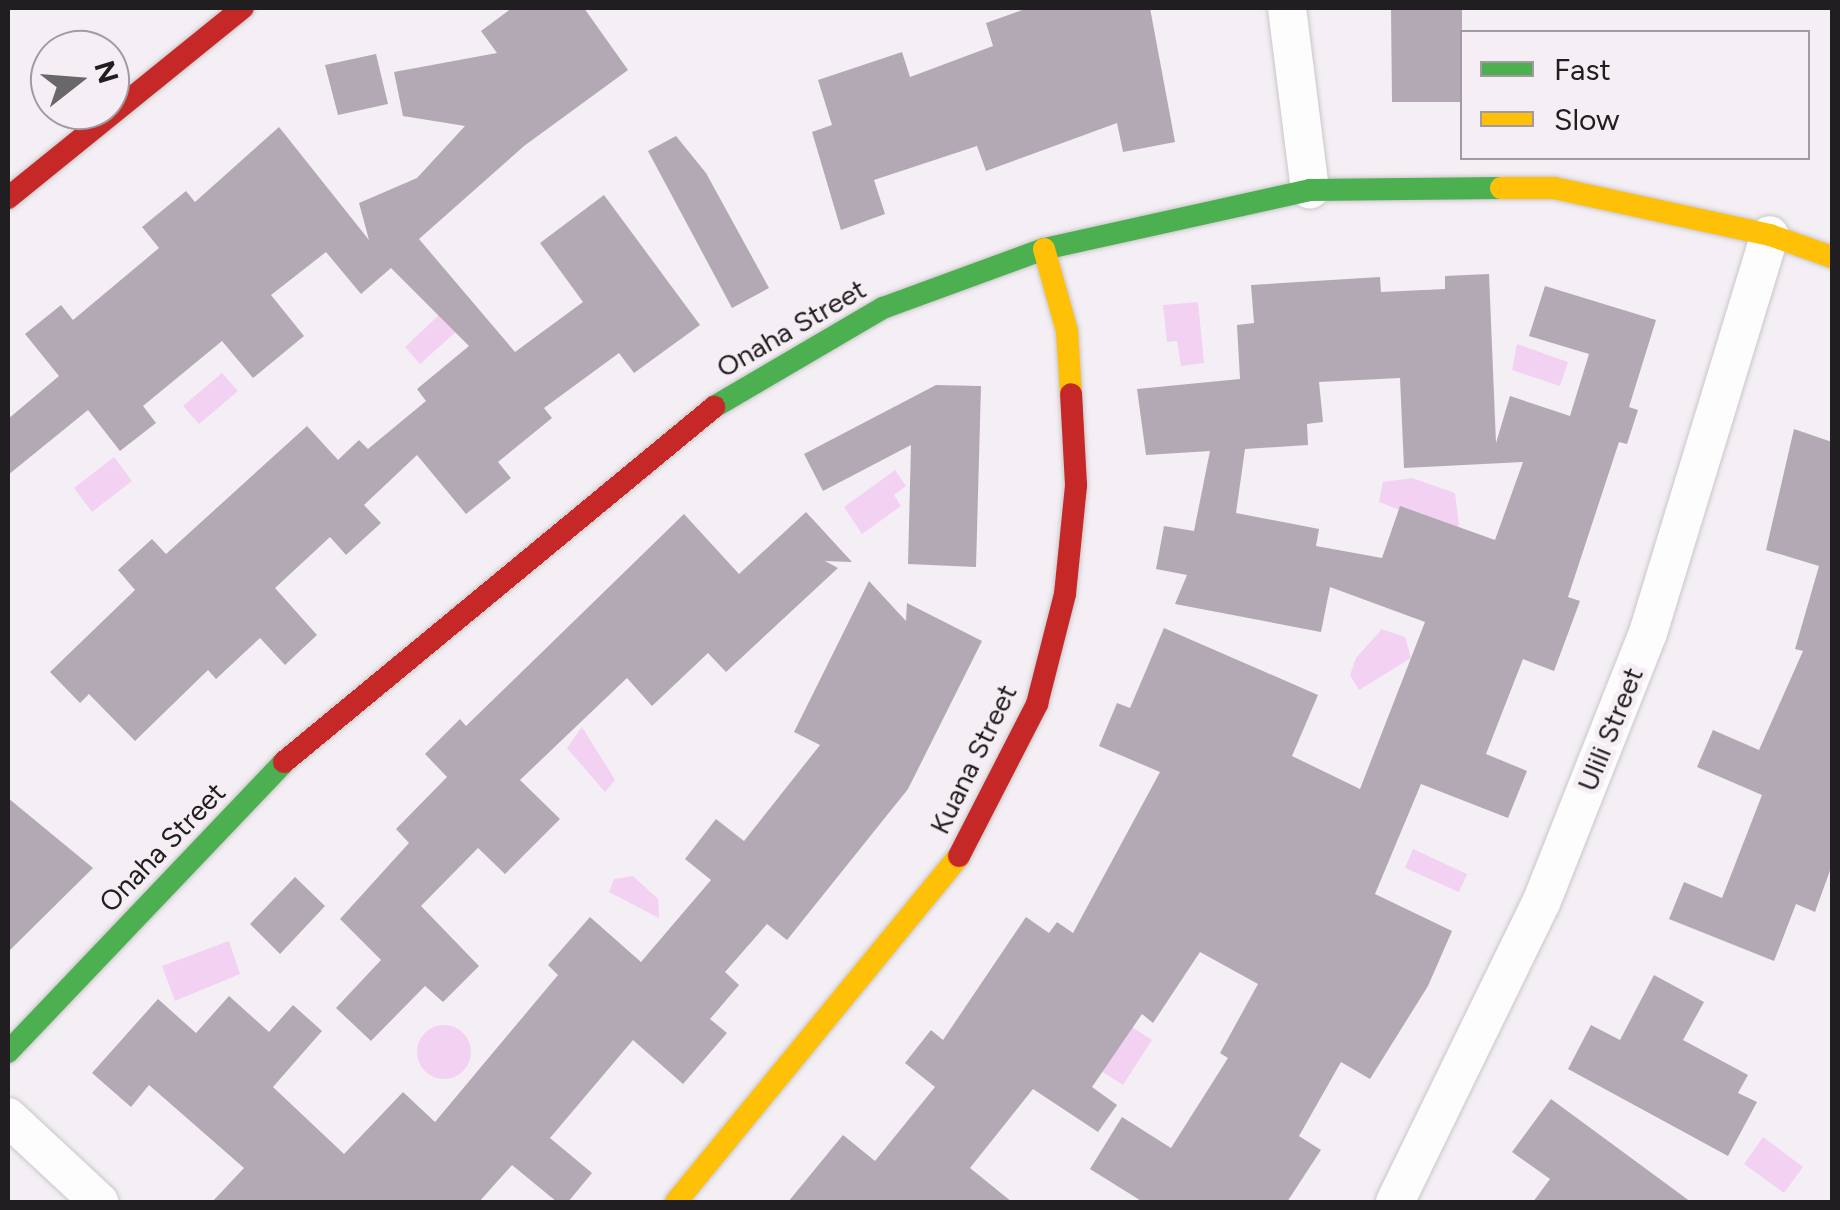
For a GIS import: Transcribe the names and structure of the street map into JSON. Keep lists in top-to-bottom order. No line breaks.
{"streets":{"street":["Onaha Street","Ulili Street","Kuana Street"]},"crossings":[["Onaha Street","Ulili Street"],["Onaha Street","Kuana Street"]],"legend":["Fast","Slow"],"north":"right"}
